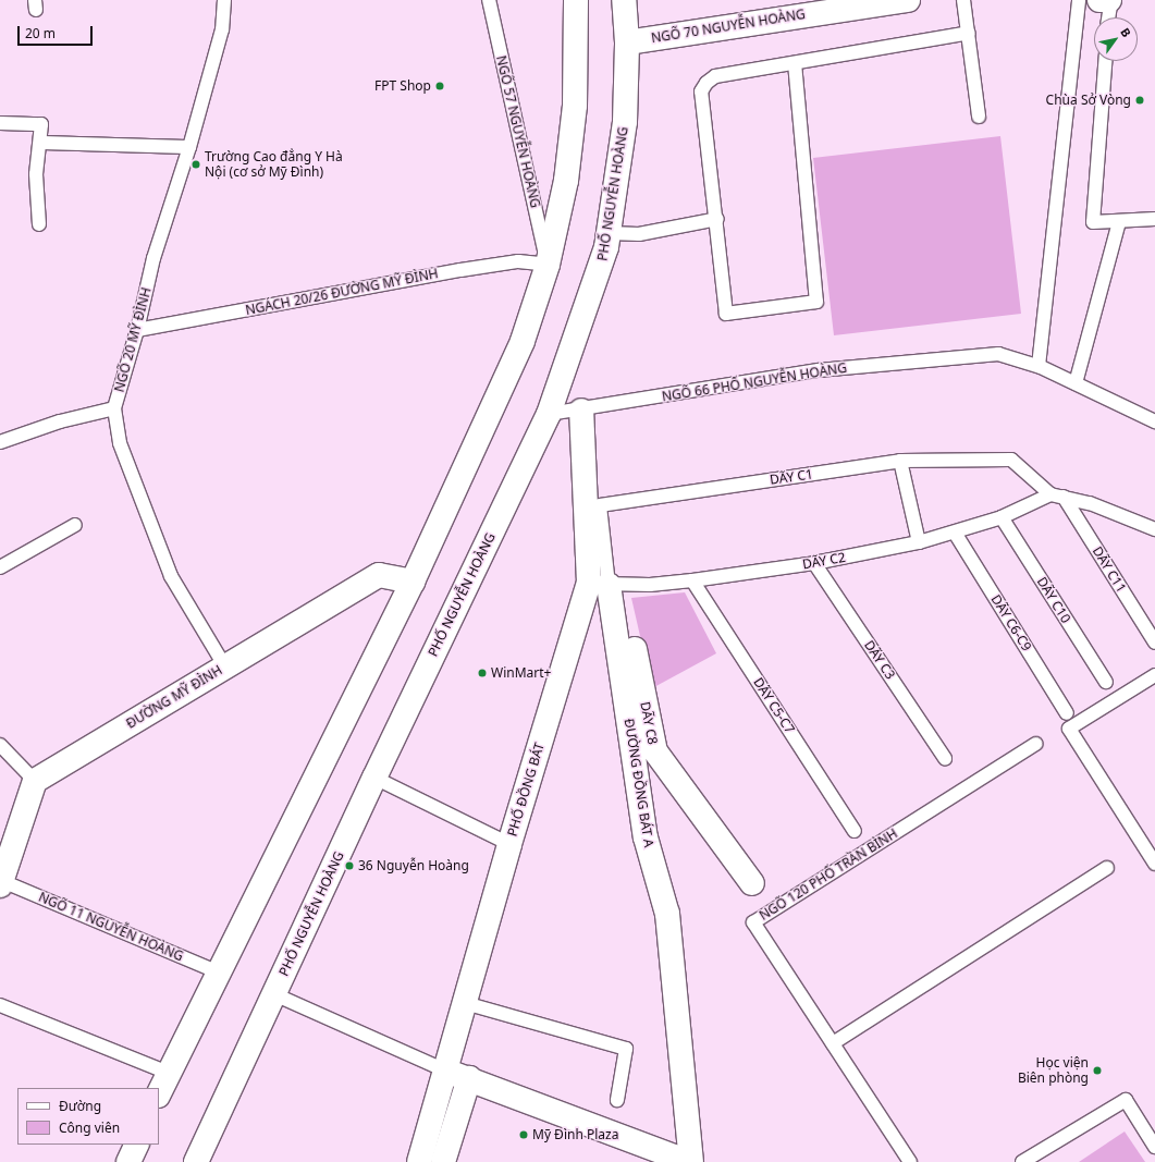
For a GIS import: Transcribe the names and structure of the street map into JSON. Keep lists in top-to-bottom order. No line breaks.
{"streets":{"street":["NGÕ 70 NGUYỄN HOÀNG","PHỐ NGUYỄN HOÀNG","ĐƯỜNG MỸ ĐÌNH","DÃY C8","ĐƯỜNG ĐỒNG BÁT A","PHỐ ĐỒNG BÁT"],"lane":["NGÕ 57 NGUYỄN HOÀNG","NGÁCH 20/26 ĐƯỜNG MỸ ĐÌNH","NGÕ 20 MỸ ĐÌNH","NGÕ 66 PHỐ NGUYỄN HOÀNG","DÃY C1","DÃY C2","DÃY C11","DÃY C10","DÃY C6-C9","DÃY C3","DÃY C5-C7","NGÕ 120 PHỐ TRẦN BÌNH","NGÕ 11 NGUYỄN HOÀNG"]},"crossings":[["NGÕ 70 NGUYỄN HOÀNG","PHỐ NGUYỄN HOÀNG"],["NGÕ 57 NGUYỄN HOÀNG","NGÁCH 20/26 ĐƯỜNG MỸ ĐÌNH"],["PHỐ NGUYỄN HOÀNG","NGÕ 66 PHỐ NGUYỄN HOÀNG"],["NGÁCH 20/26 ĐƯỜNG MỸ ĐÌNH","NGÕ 20 MỸ ĐÌNH"],["NGÕ 20 MỸ ĐÌNH","ĐƯỜNG MỸ ĐÌNH"],["NGÕ 66 PHỐ NGUYỄN HOÀNG","PHỐ ĐỒNG BÁT"],["DÃY C1","DÃY C2"],["DÃY C1","DÃY C11"],["DÃY C1","DÃY C8"],["DÃY C1","ĐƯỜNG ĐỒNG BÁT A"],["DÃY C1","PHỐ ĐỒNG BÁT"],["DÃY C2","DÃY C11"],["DÃY C2","DÃY C10"],["DÃY C2","DÃY C6-C9"],["DÃY C2","DÃY C3"],["DÃY C2","DÃY C5-C7"],["DÃY C2","DÃY C8"],["DÃY C2","ĐƯỜNG ĐỒNG BÁT A"],["DÃY C2","PHỐ ĐỒNG BÁT"],["DÃY C8","ĐƯỜNG ĐỒNG BÁT A"],["DÃY C8","PHỐ ĐỒNG BÁT"],["ĐƯỜNG ĐỒNG BÁT A","PHỐ ĐỒNG BÁT"]],"places":["FPT Shop","Chùa Sở Vòng","Trường Cao đẳng Y Hà Nội (cơ sở Mỹ Đình)","WinMart+","36 Nguyễn Hoàng","Học viện Biên phòng","Mỹ Đình Plaza"],"legend":["Đường","Công viên"],"scale_bar":"20 m","north":"top right"}
